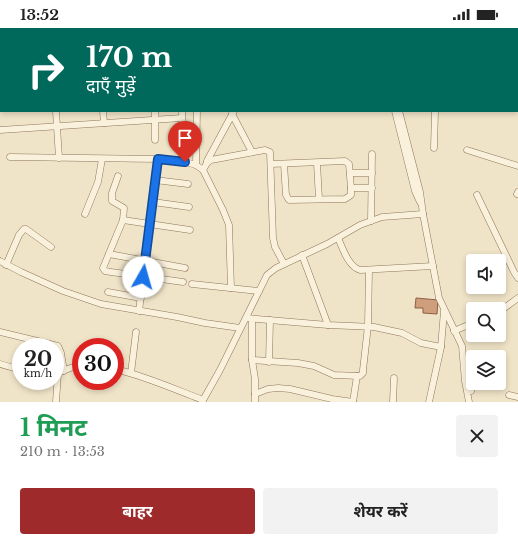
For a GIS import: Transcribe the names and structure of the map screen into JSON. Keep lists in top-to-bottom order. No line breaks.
{"page":{"status":"13:52","turn":["170 m","दाएँ मुड़ें"],"speed":"20 km/h","limit":"30","heading":["1 मिनट","210 m · 13:53"],"buttons":["बाहर","शेयर करें"]}}
